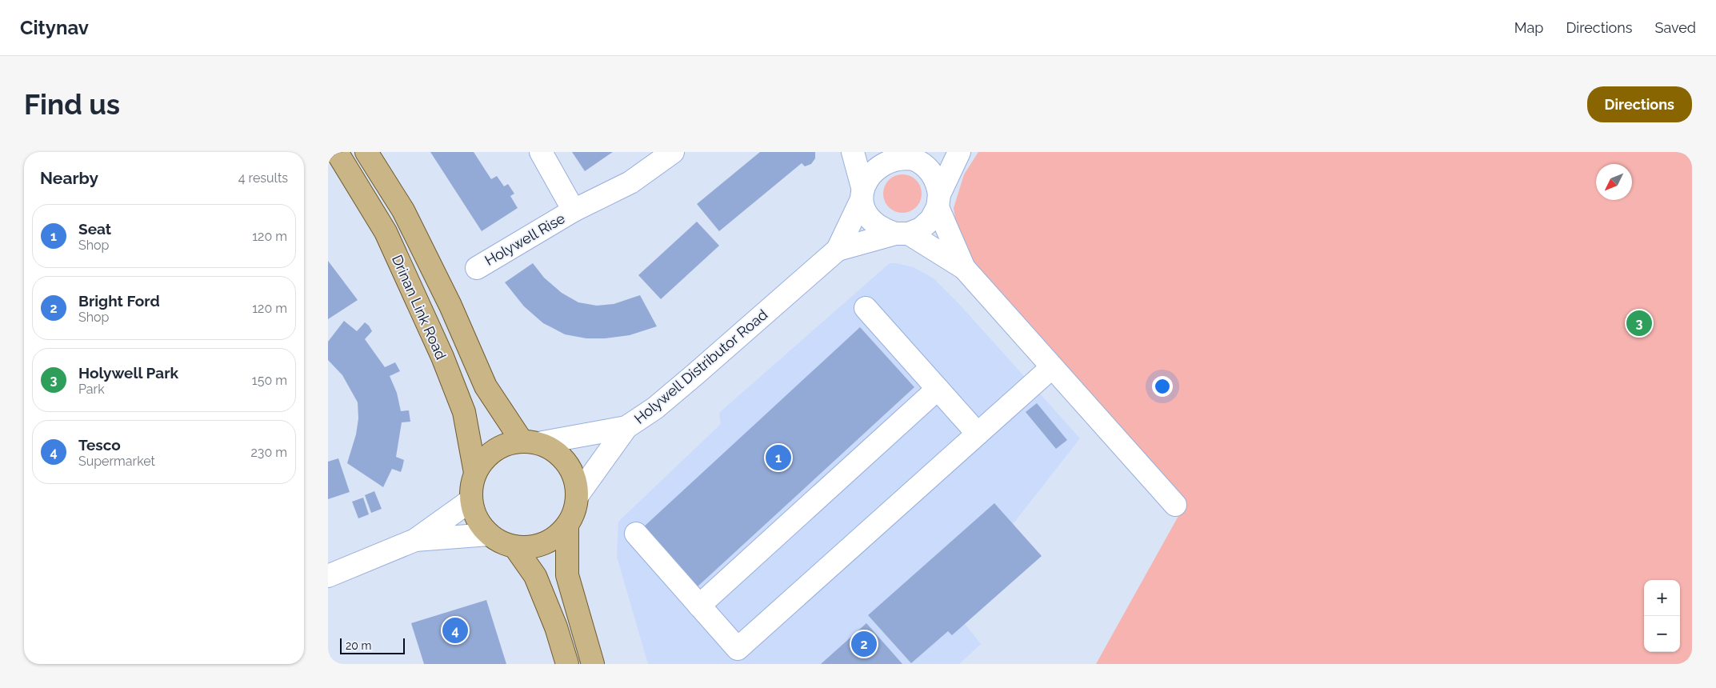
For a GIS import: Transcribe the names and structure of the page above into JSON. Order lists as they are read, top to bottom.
{
  "streets": {
    "main road": ["Drinan Link Road"],
    "street": ["Holywell Rise", "Holywell Distributor Road"]
  },
  "crossings": [
    ["Drinan Link Road", "Holywell Distributor Road"]
  ],
  "scale_bar": "20 m",
  "north": "bottom left",
  "page": {
    "header": "Citynav",
    "nav": ["Map", "Directions", "Saved"],
    "buttons": "Directions",
    "title": "Find us",
    "heading": ["Nearby", "4 results"],
    "list": [
      {
        "mark": "1",
        "name": "Seat",
        "note": "Shop",
        "value": "120 m"
      },
      {
        "mark": "2",
        "name": "Bright Ford",
        "note": "Shop",
        "value": "120 m"
      },
      {
        "mark": "3",
        "name": "Holywell Park",
        "note": "Park",
        "value": "150 m"
      },
      {
        "mark": "4",
        "name": "Tesco",
        "note": "Supermarket",
        "value": "230 m"
      }
    ],
    "pins": [
      "3",
      "1",
      "4",
      "2"
    ],
    "map_buttons": ["+", "−"],
    "scale": "20 m"
  }
}
